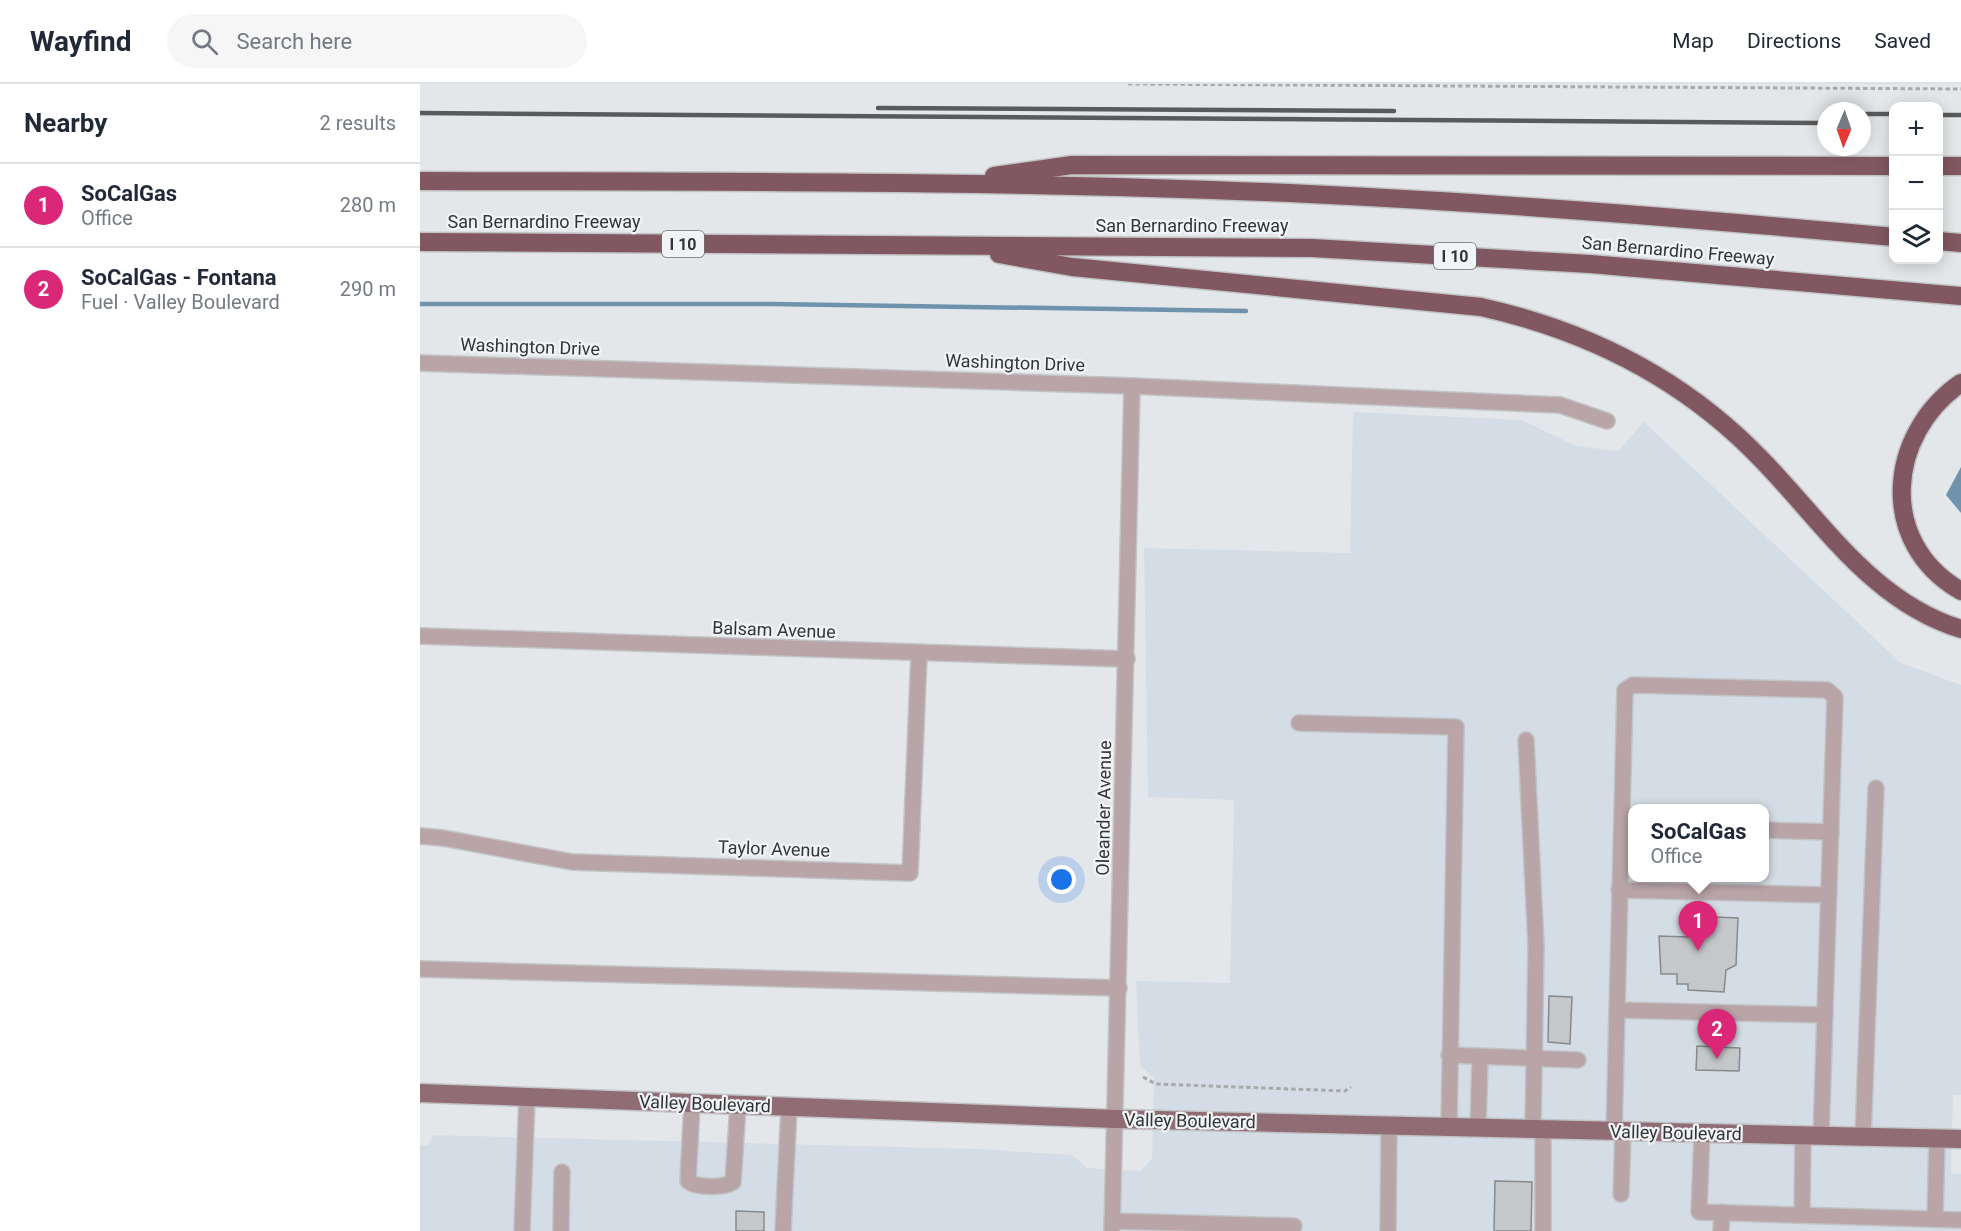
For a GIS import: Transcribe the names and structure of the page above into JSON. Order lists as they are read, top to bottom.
{
  "streets": {
    "highway": ["San Bernardino Freeway", "I 10"],
    "main road": ["Valley Boulevard"],
    "street": [
      "Washington Drive",
      "Balsam Avenue",
      "Oleander Avenue",
      "Taylor Avenue"
    ]
  },
  "crossings": [
    ["Washington Drive", "Oleander Avenue"],
    ["Balsam Avenue", "Oleander Avenue"],
    ["Balsam Avenue", "Taylor Avenue"],
    ["Oleander Avenue", "Valley Boulevard"]
  ],
  "north": "bottom",
  "page": {
    "header": "Wayfind",
    "search": "Search here",
    "nav": ["Map", "Directions", "Saved"],
    "heading": ["Nearby", "2 results"],
    "map_buttons": ["+", "−"],
    "list": [
      {
        "mark": "1",
        "name": "SoCalGas",
        "note": "Office",
        "value": "280 m"
      },
      {
        "mark": "2",
        "name": "SoCalGas - Fontana",
        "note": "Fuel · Valley Boulevard",
        "value": "290 m"
      }
    ],
    "popup": ["SoCalGas", "Office"],
    "pins": ["1", "2"]
  }
}
